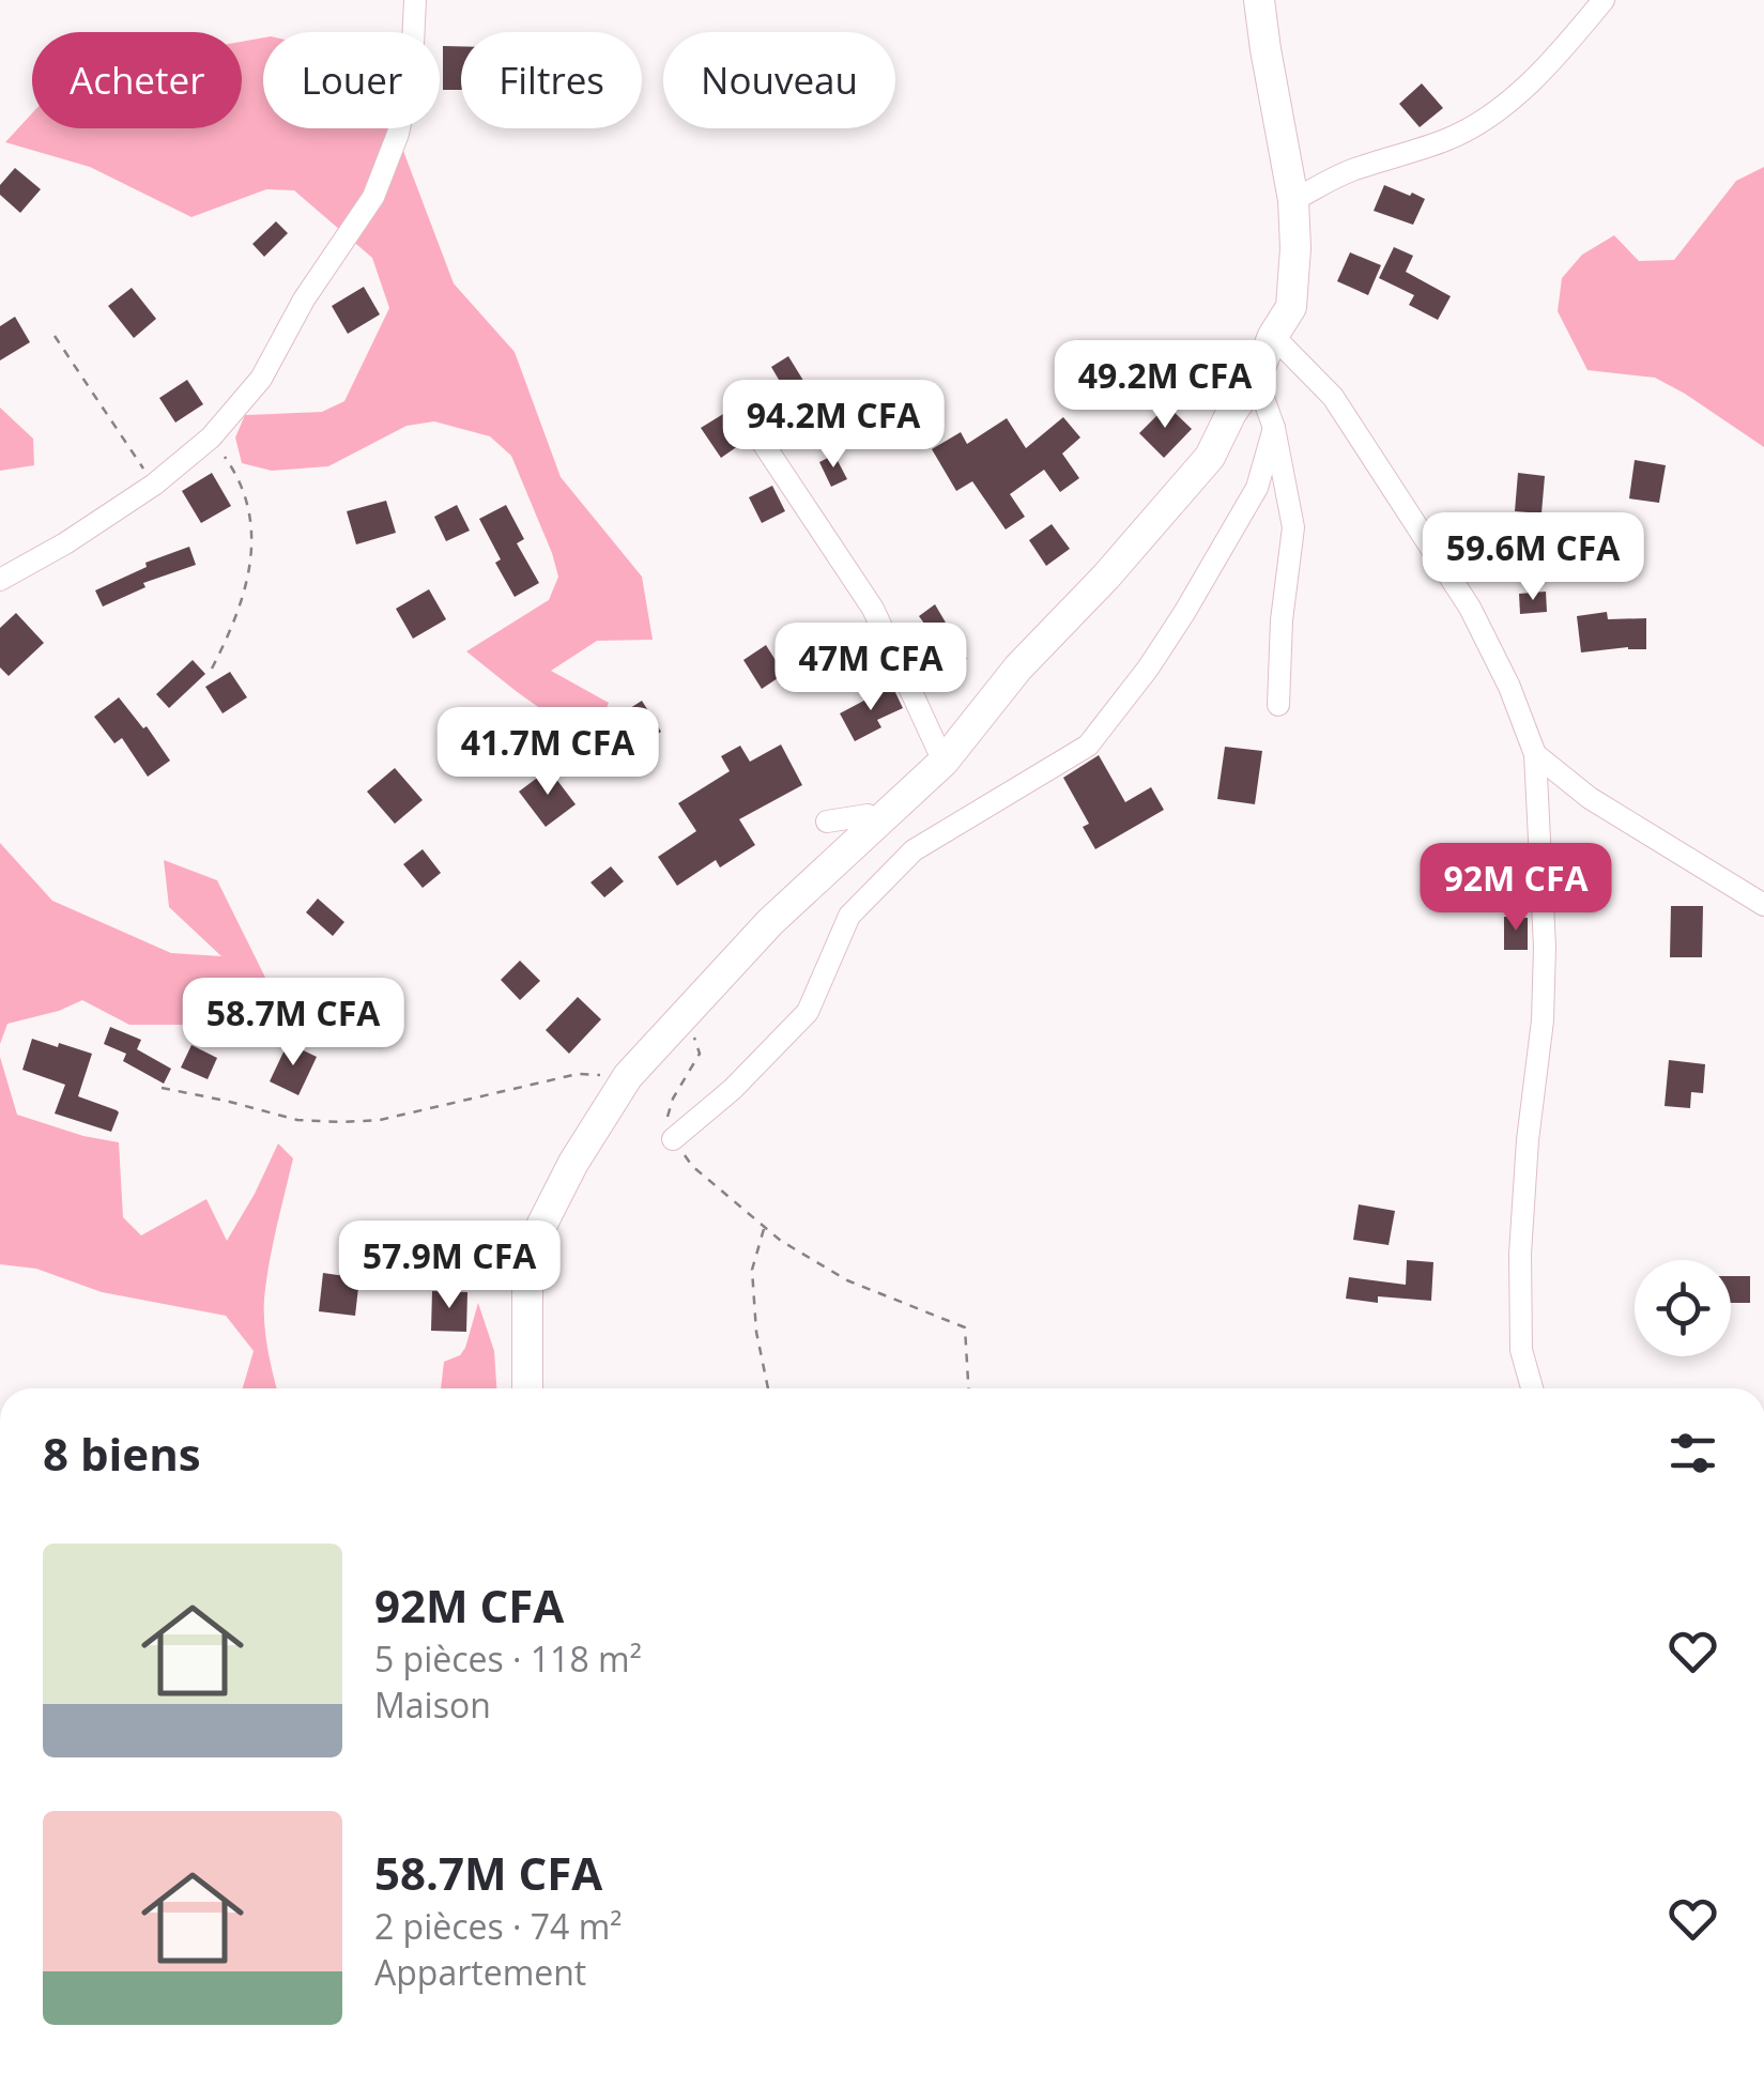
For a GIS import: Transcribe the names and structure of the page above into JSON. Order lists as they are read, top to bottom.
{
  "page": {
    "chip": [
      "Acheter",
      "Louer",
      "Filtres",
      "Nouveau"
    ],
    "price": [
      "49.2M CFA",
      "94.2M CFA",
      "59.6M CFA",
      "47M CFA",
      "41.7M CFA",
      "92M CFA",
      "58.7M CFA",
      "57.9M CFA"
    ],
    "heading": "8 biens",
    "list": [
      {
        "name": "92M CFA",
        "note": "5 pièces · 118 m² · Maison"
      },
      {
        "name": "58.7M CFA",
        "note": "2 pièces · 74 m² · Appartement"
      }
    ]
  }
}
